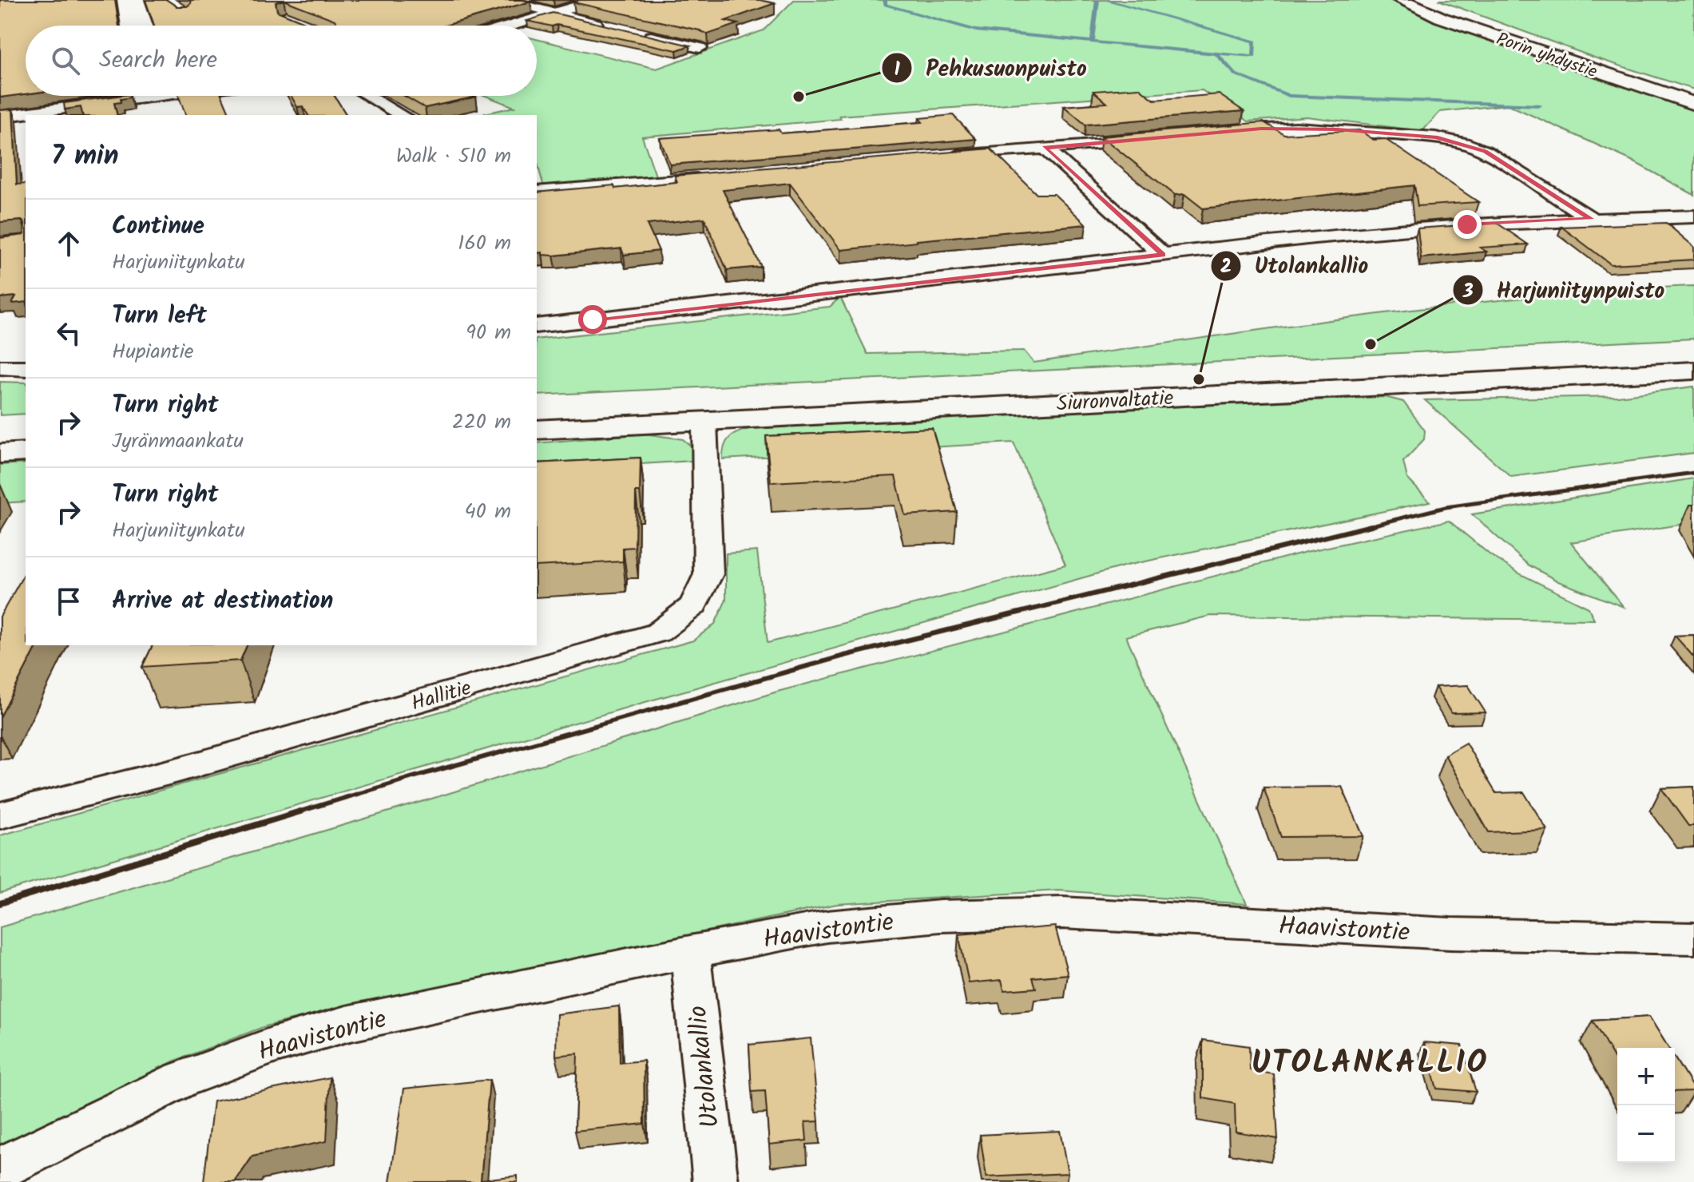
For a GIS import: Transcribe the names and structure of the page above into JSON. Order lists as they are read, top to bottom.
{
  "streets": {
    "main road": ["Porin yhdystie", "Siuronvaltatie"],
    "street": ["Hallitie", "Haavistontie", "Utolankallio"]
  },
  "crossings": [
    ["Siuronvaltatie", "Hallitie"],
    ["Haavistontie", "Utolankallio"]
  ],
  "districts": ["UTOLANKALLIO"],
  "places": ["Pehkusuonpuisto", "Harjuniitynpuisto", "Utolankallio"],
  "page": {
    "search": "Search here",
    "heading": ["7 min", "Walk · 510 m"],
    "list": [
      ["Continue", "Harjuniitynkatu", "160 m"],
      ["Turn left", "Hupiantie", "90 m"],
      ["Turn right", "Jyränmaankatu", "220 m"],
      ["Turn right", "Harjuniitynkatu", "40 m"],
      "Arrive at destination"
    ],
    "map_buttons": ["+", "−"]
  }
}
